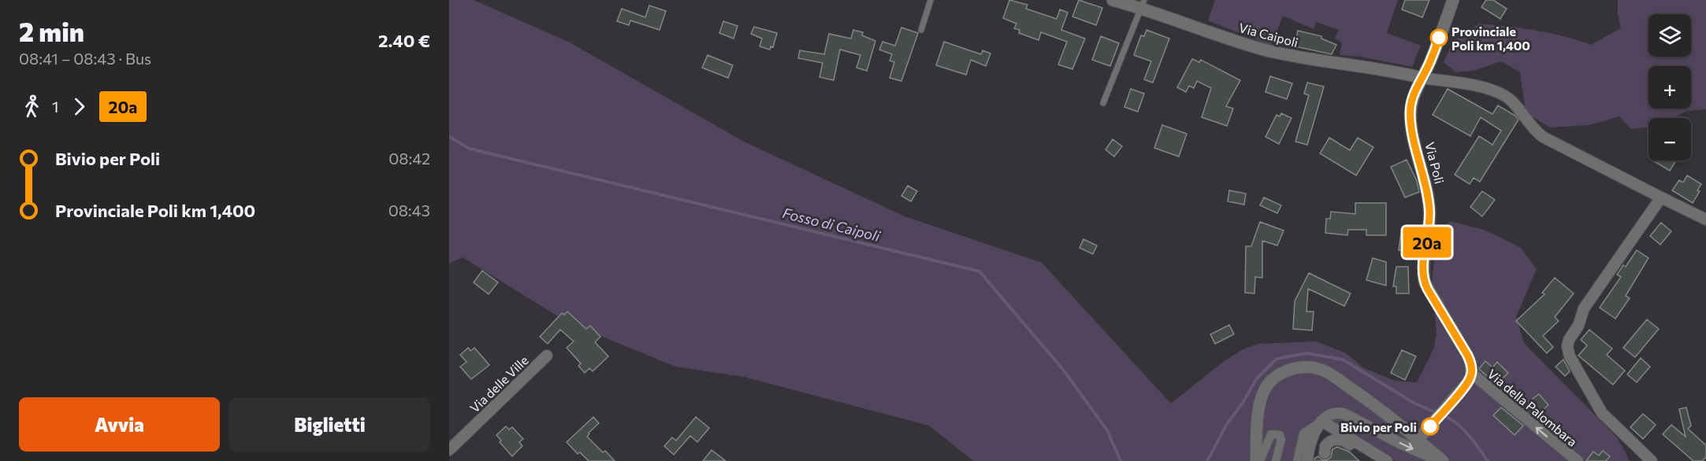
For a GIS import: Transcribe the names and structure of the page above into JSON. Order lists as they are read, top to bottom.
{
  "streets": {
    "street": [
      "Via Caipoli",
      "Via Poli",
      "Via delle Ville",
      "Via della Palombara"
    ]
  },
  "crossings": [
    ["Via Caipoli", "Via Poli"],
    ["Via Poli", "Via della Palombara"]
  ],
  "water": ["Fosso di Caipoli"],
  "places": ["Provinciale Poli km 1,400", "Bivio per Poli"],
  "lines": ["bus line 20a"],
  "page": {
    "heading": ["2 min", "08:41 – 08:43 · Bus", "2.40 €"],
    "on_map": "20a",
    "map_buttons": ["+", "−"],
    "legs": ["1", "20a"],
    "list": [
      {
        "name": "Bivio per Poli",
        "value": "08:42"
      },
      {
        "name": "Provinciale Poli km 1,400",
        "value": "08:43"
      }
    ],
    "buttons": ["Avvia", "Biglietti"]
  }
}
